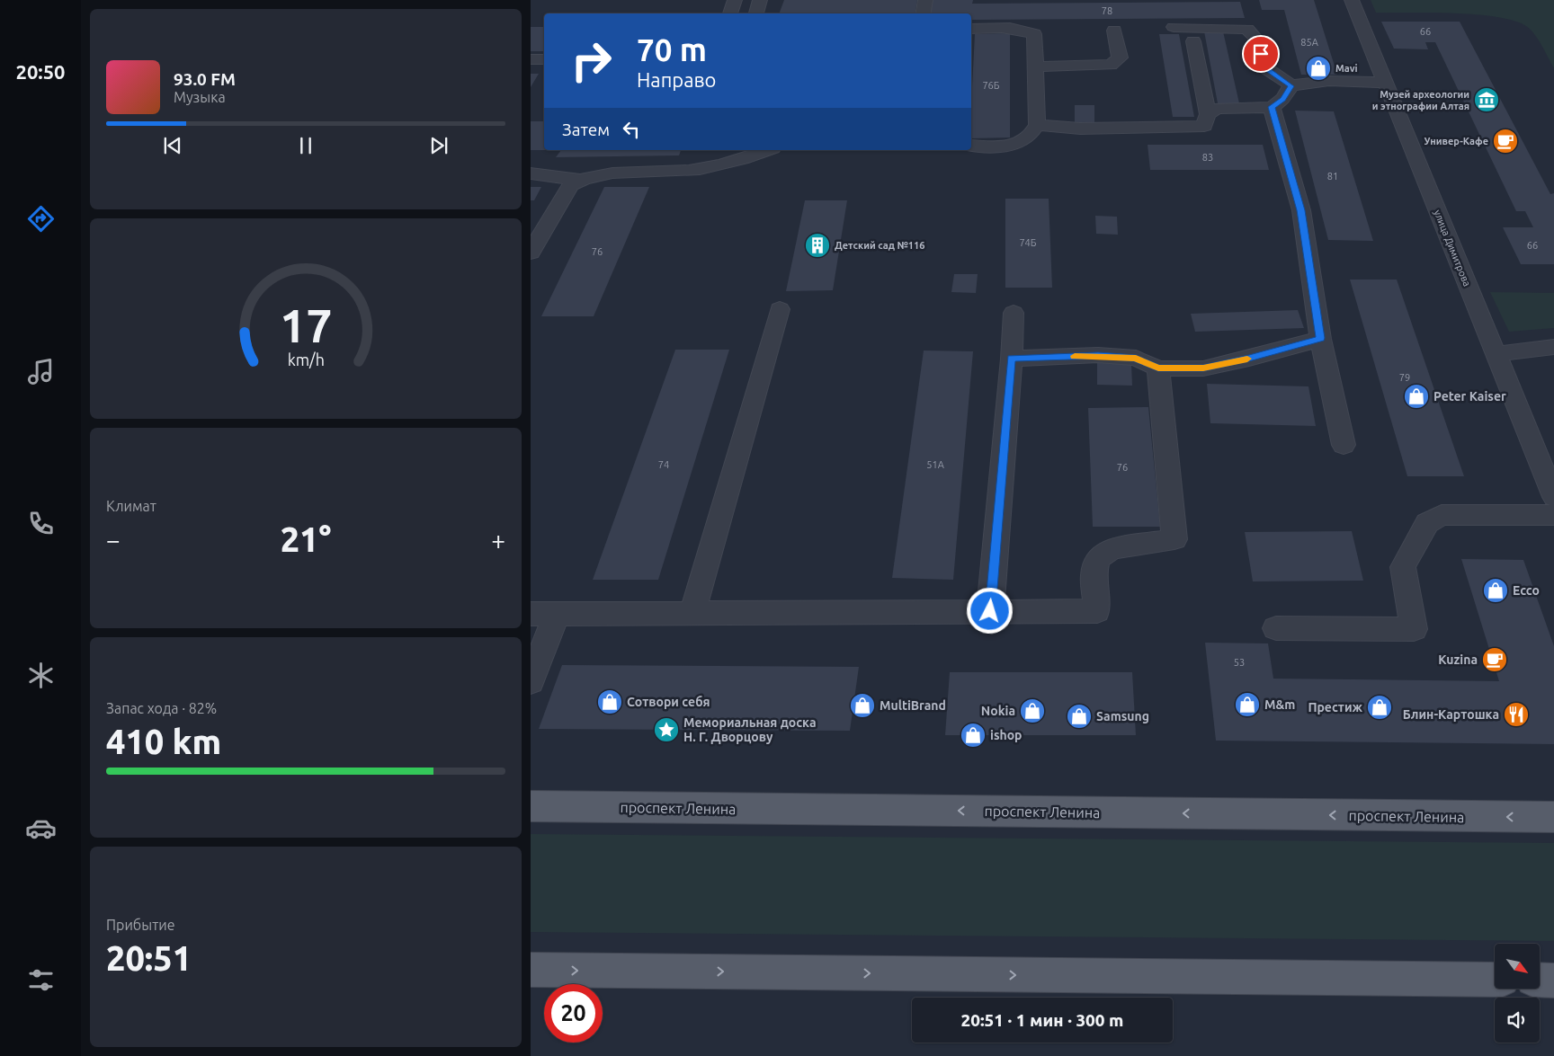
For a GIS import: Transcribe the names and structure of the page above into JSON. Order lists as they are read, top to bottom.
{
  "streets": {
    "main road": ["проспект Ленина"],
    "street": ["улица Димитрова"]
  },
  "places": {
    "shop": [
      "Mavi",
      "Peter Kaiser",
      "Ecco",
      "Сотвори себя",
      "М&m",
      "MultiBrand",
      "Престиж",
      "Nokia",
      "Samsung",
      "ishop"
    ],
    "museum": ["Музей археологии и этнографии Алтая"],
    "cafe": ["Универ-Кафе", "Kuzina"],
    "building": ["Детский сад №116"],
    "restaurant": ["Блин-Картошка"],
    "place": ["Мемориальная доска Н. Г. Дворцову"]
  },
  "house_numbers": [
    "78",
    "66",
    "85А",
    "76Б",
    "83",
    "81",
    "74Б",
    "66",
    "76",
    "79",
    "74",
    "51А",
    "76",
    "53"
  ],
  "north": "bottom right",
  "page": {
    "tabs": "20:50",
    "turn": ["70 m", "Направо"],
    "song": ["93.0 FM", "Музыка"],
    "then": "Затем",
    "tile": [
      "Климат",
      ["Запас хода · 82%", "410 km"],
      ["Прибытие", "20:51"]
    ],
    "heat": ["−", "21°", "+"],
    "limit": "20",
    "trip": "20:51 · 1 мин · 300 m",
    "gauge": ["17", "km/h"]
  }
}
